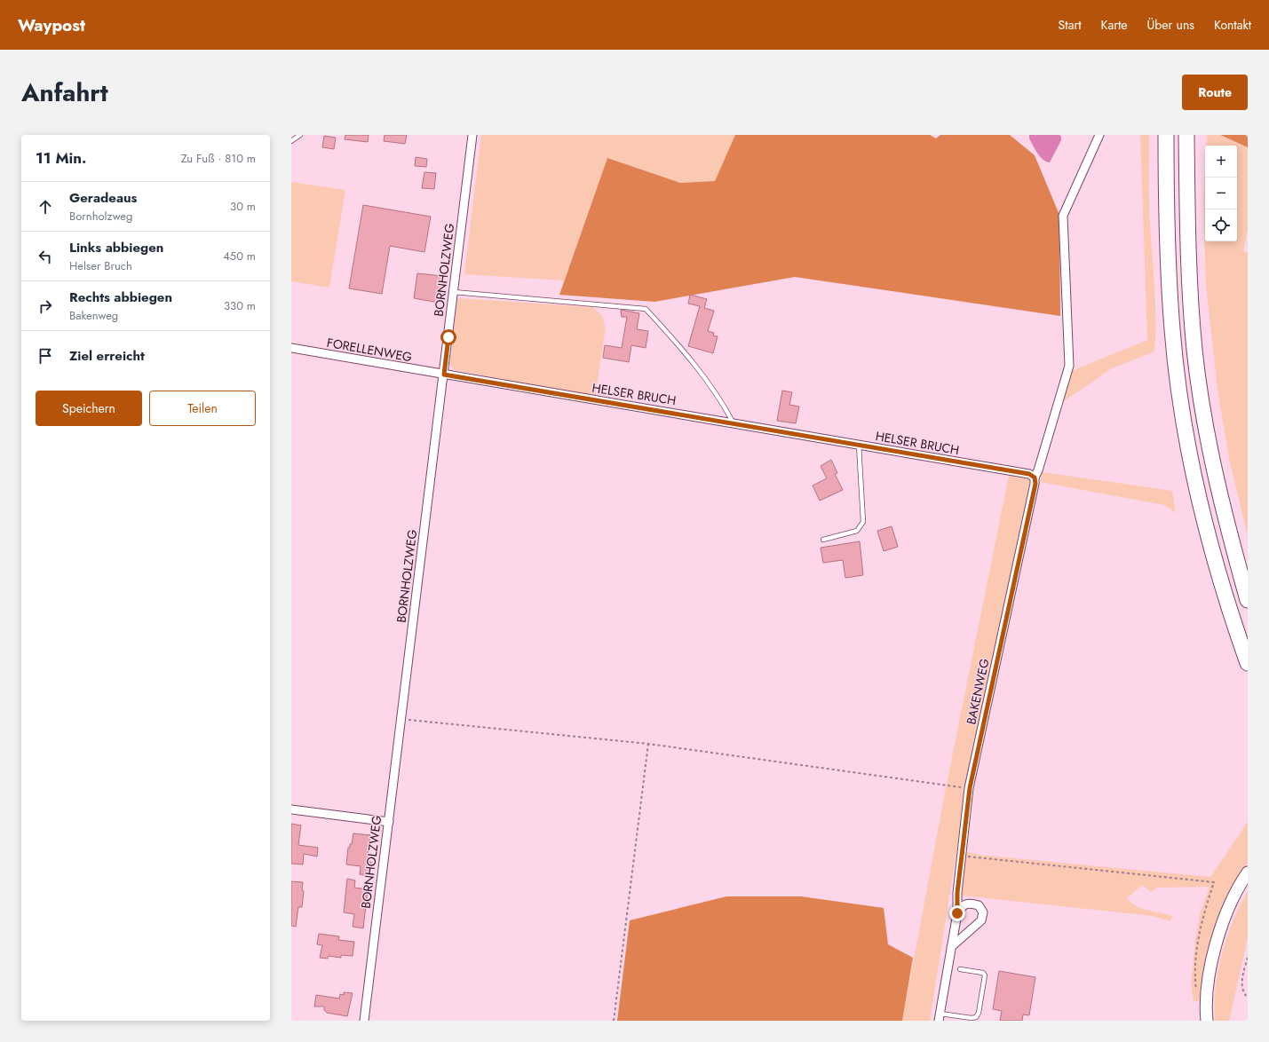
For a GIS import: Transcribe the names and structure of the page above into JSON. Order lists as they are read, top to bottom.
{
  "streets": {
    "street": [
      "BORNHOLZWEG",
      "FORELLENWEG",
      "HELSER BRUCH",
      "BAKENWEG"
    ]
  },
  "crossings": [
    ["BORNHOLZWEG", "FORELLENWEG"],
    ["BORNHOLZWEG", "HELSER BRUCH"],
    ["FORELLENWEG", "HELSER BRUCH"],
    ["HELSER BRUCH", "BAKENWEG"]
  ],
  "page": {
    "header": "Waypost",
    "nav": [
      "Start",
      "Karte",
      "Über uns",
      "Kontakt"
    ],
    "title": "Anfahrt",
    "buttons": [
      "Route",
      ["Speichern", "Teilen"]
    ],
    "heading": ["11 Min.", "Zu Fuß · 810 m"],
    "map_buttons": ["+", "−"],
    "list": [
      ["Geradeaus", "Bornholzweg", "30 m"],
      ["Links abbiegen", "Helser Bruch", "450 m"],
      ["Rechts abbiegen", "Bakenweg", "330 m"],
      "Ziel erreicht"
    ]
  }
}
